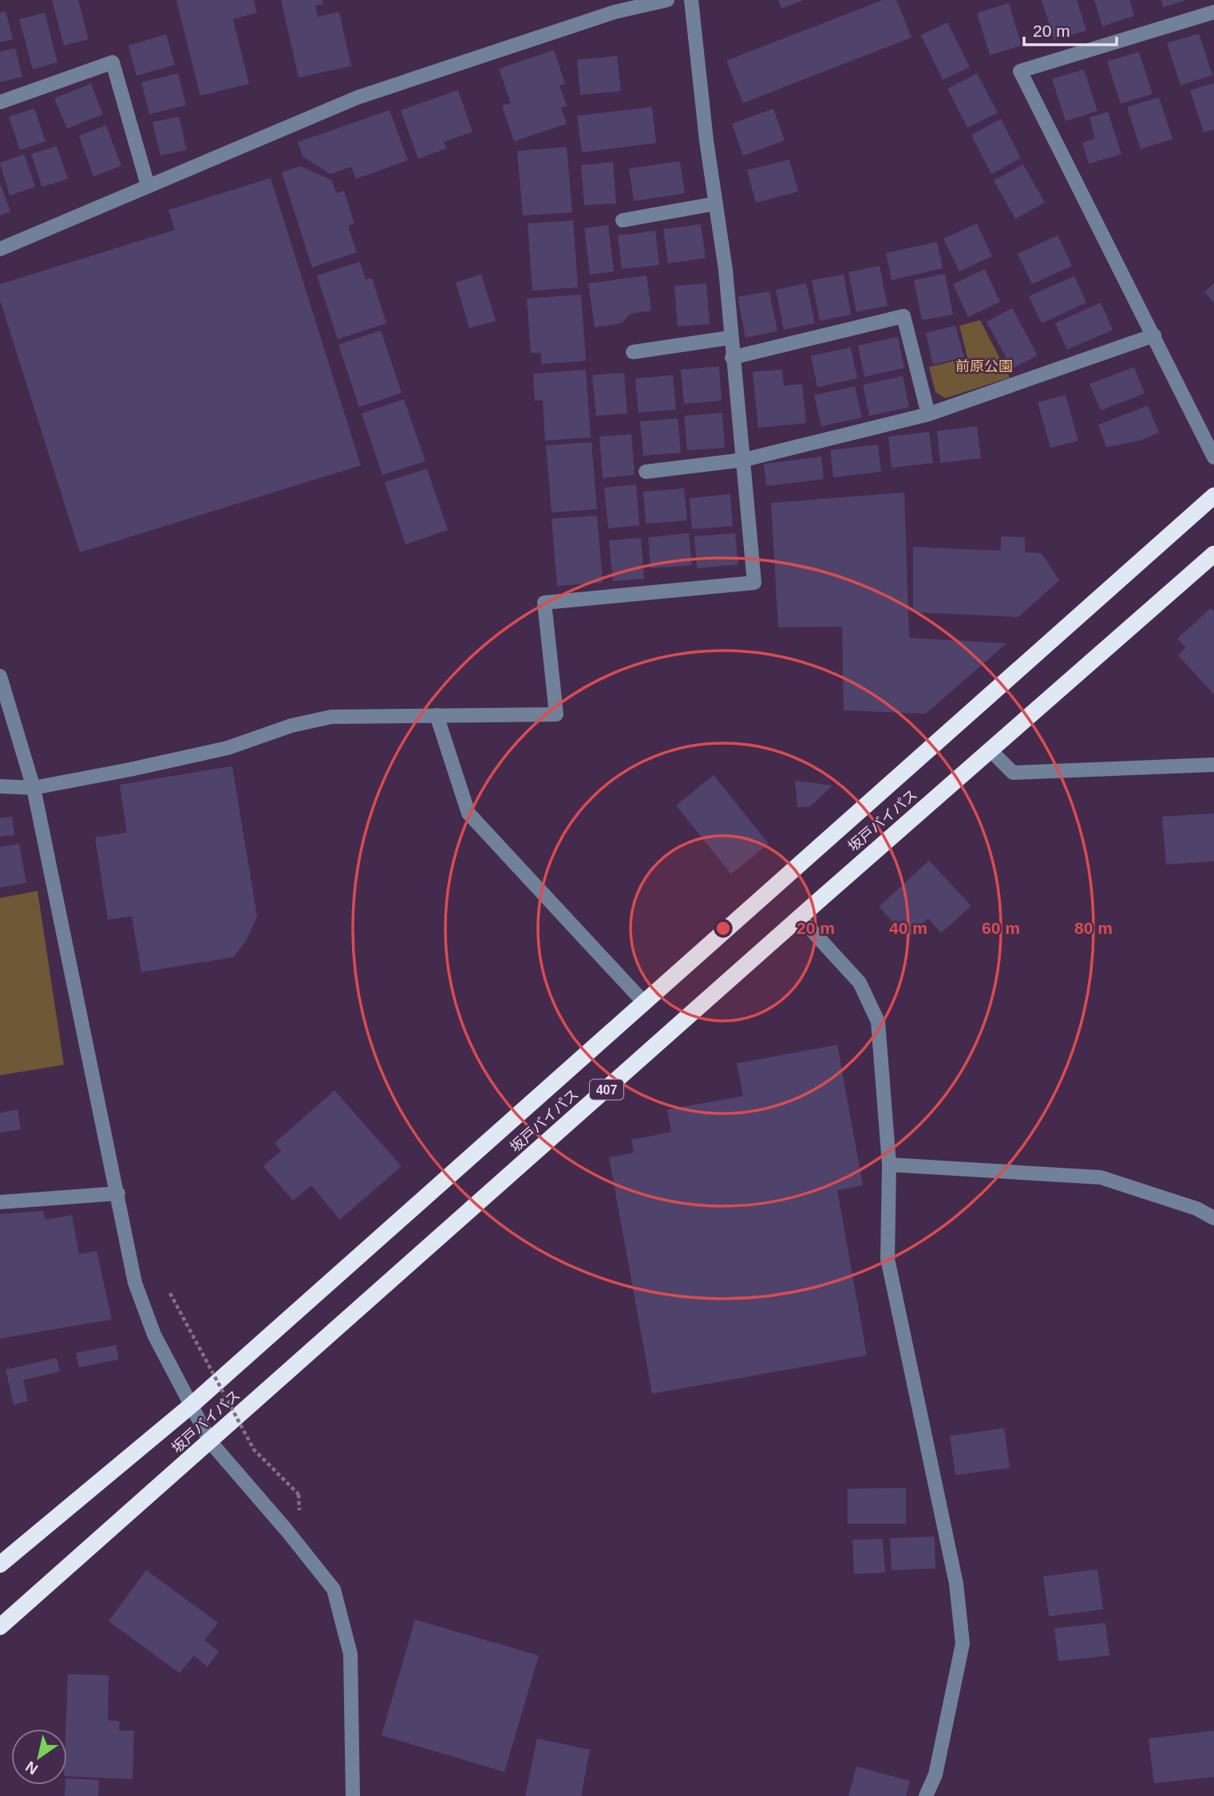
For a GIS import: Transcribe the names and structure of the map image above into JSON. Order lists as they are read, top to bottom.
{
  "streets": {
    "highway": ["坂戸バイパス", "407"]
  },
  "parks": ["前原公園"],
  "scale_bar": "20 m",
  "north": "bottom left",
  "rings": [
    "20 m",
    "40 m",
    "60 m",
    "80 m"
  ]
}
